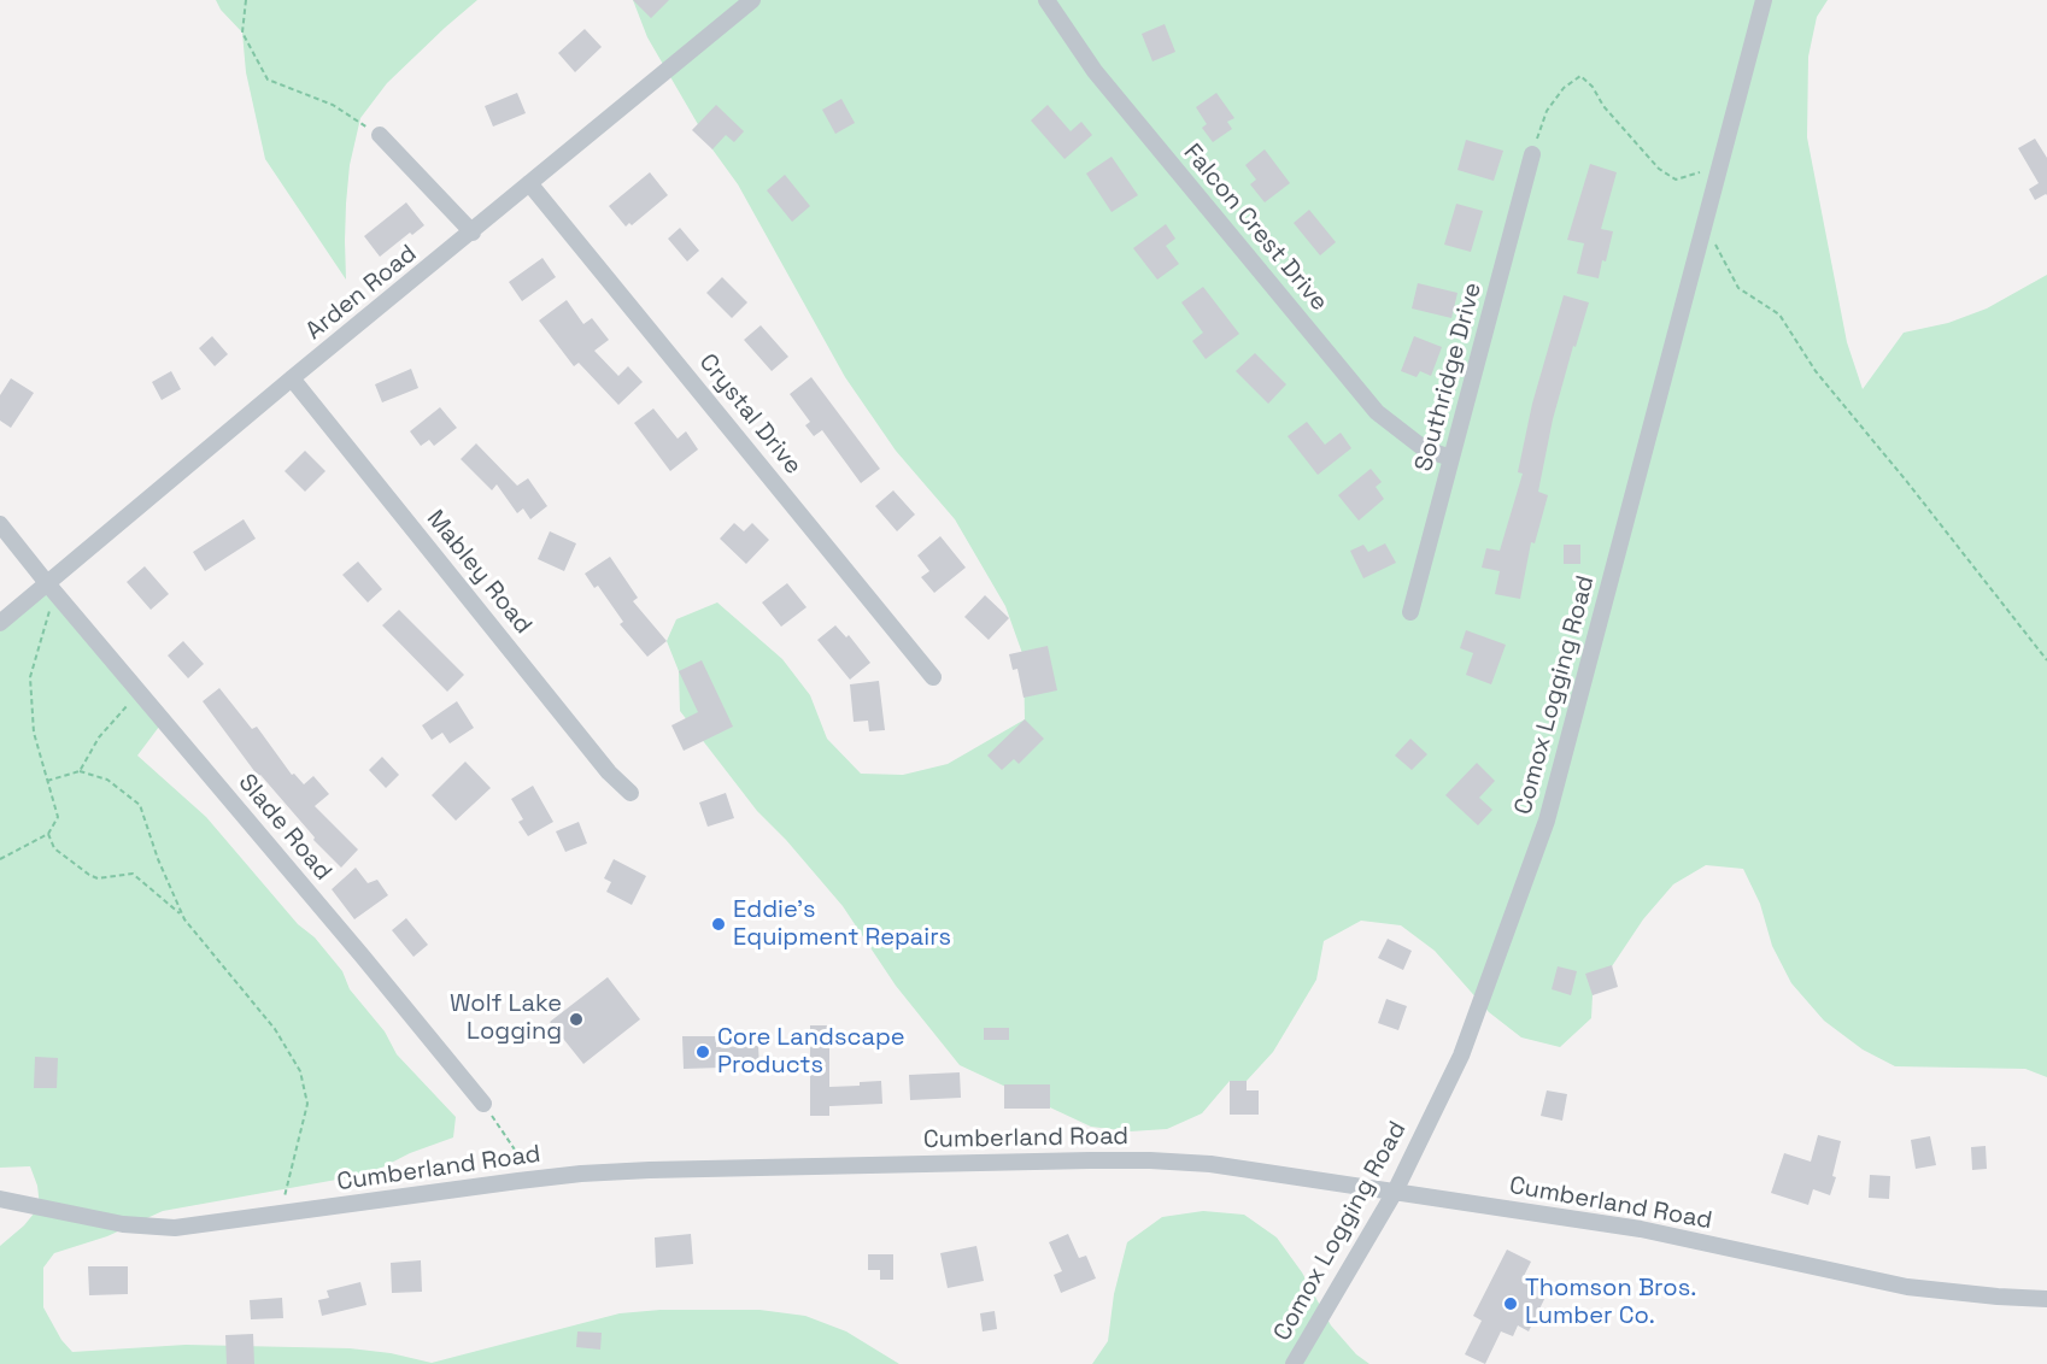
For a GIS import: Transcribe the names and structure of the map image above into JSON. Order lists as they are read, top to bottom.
{
  "streets": {
    "street": [
      "Falcon Crest Drive",
      "Arden Road",
      "Southridge Drive",
      "Crystal Drive",
      "Mabley Road",
      "Comox Logging Road",
      "Slade Road",
      "Cumberland Road"
    ]
  },
  "crossings": [
    ["Falcon Crest Drive", "Southridge Drive"],
    ["Arden Road", "Crystal Drive"],
    ["Arden Road", "Mabley Road"],
    ["Arden Road", "Slade Road"],
    ["Comox Logging Road", "Cumberland Road"]
  ],
  "places": [
    "Eddie's Equipment Repairs",
    "Wolf Lake Logging",
    "Core Landscape Products",
    "Thomson Bros. Lumber Co."
  ]
}
